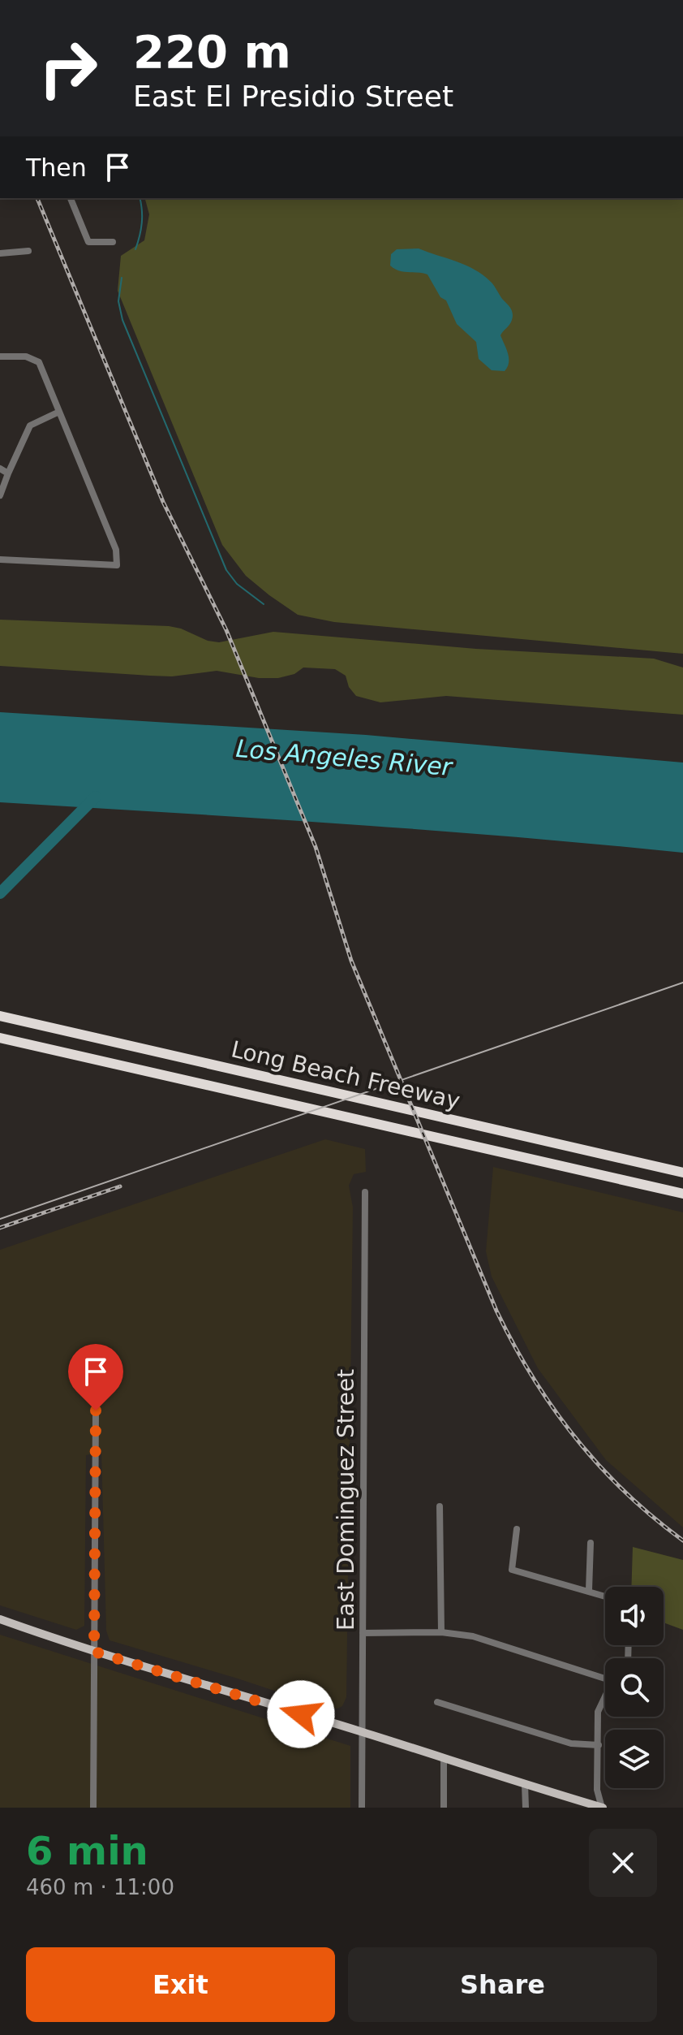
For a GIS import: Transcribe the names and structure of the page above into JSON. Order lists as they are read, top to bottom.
{
  "streets": {
    "highway": ["Long Beach Freeway"],
    "street": ["East Dominguez Street"]
  },
  "water": ["Los Angeles River"],
  "page": {
    "turn": ["220 m", "East El Presidio Street"],
    "then": "Then",
    "heading": ["6 min", "460 m · 11:00"],
    "buttons": ["Exit", "Share"]
  }
}
